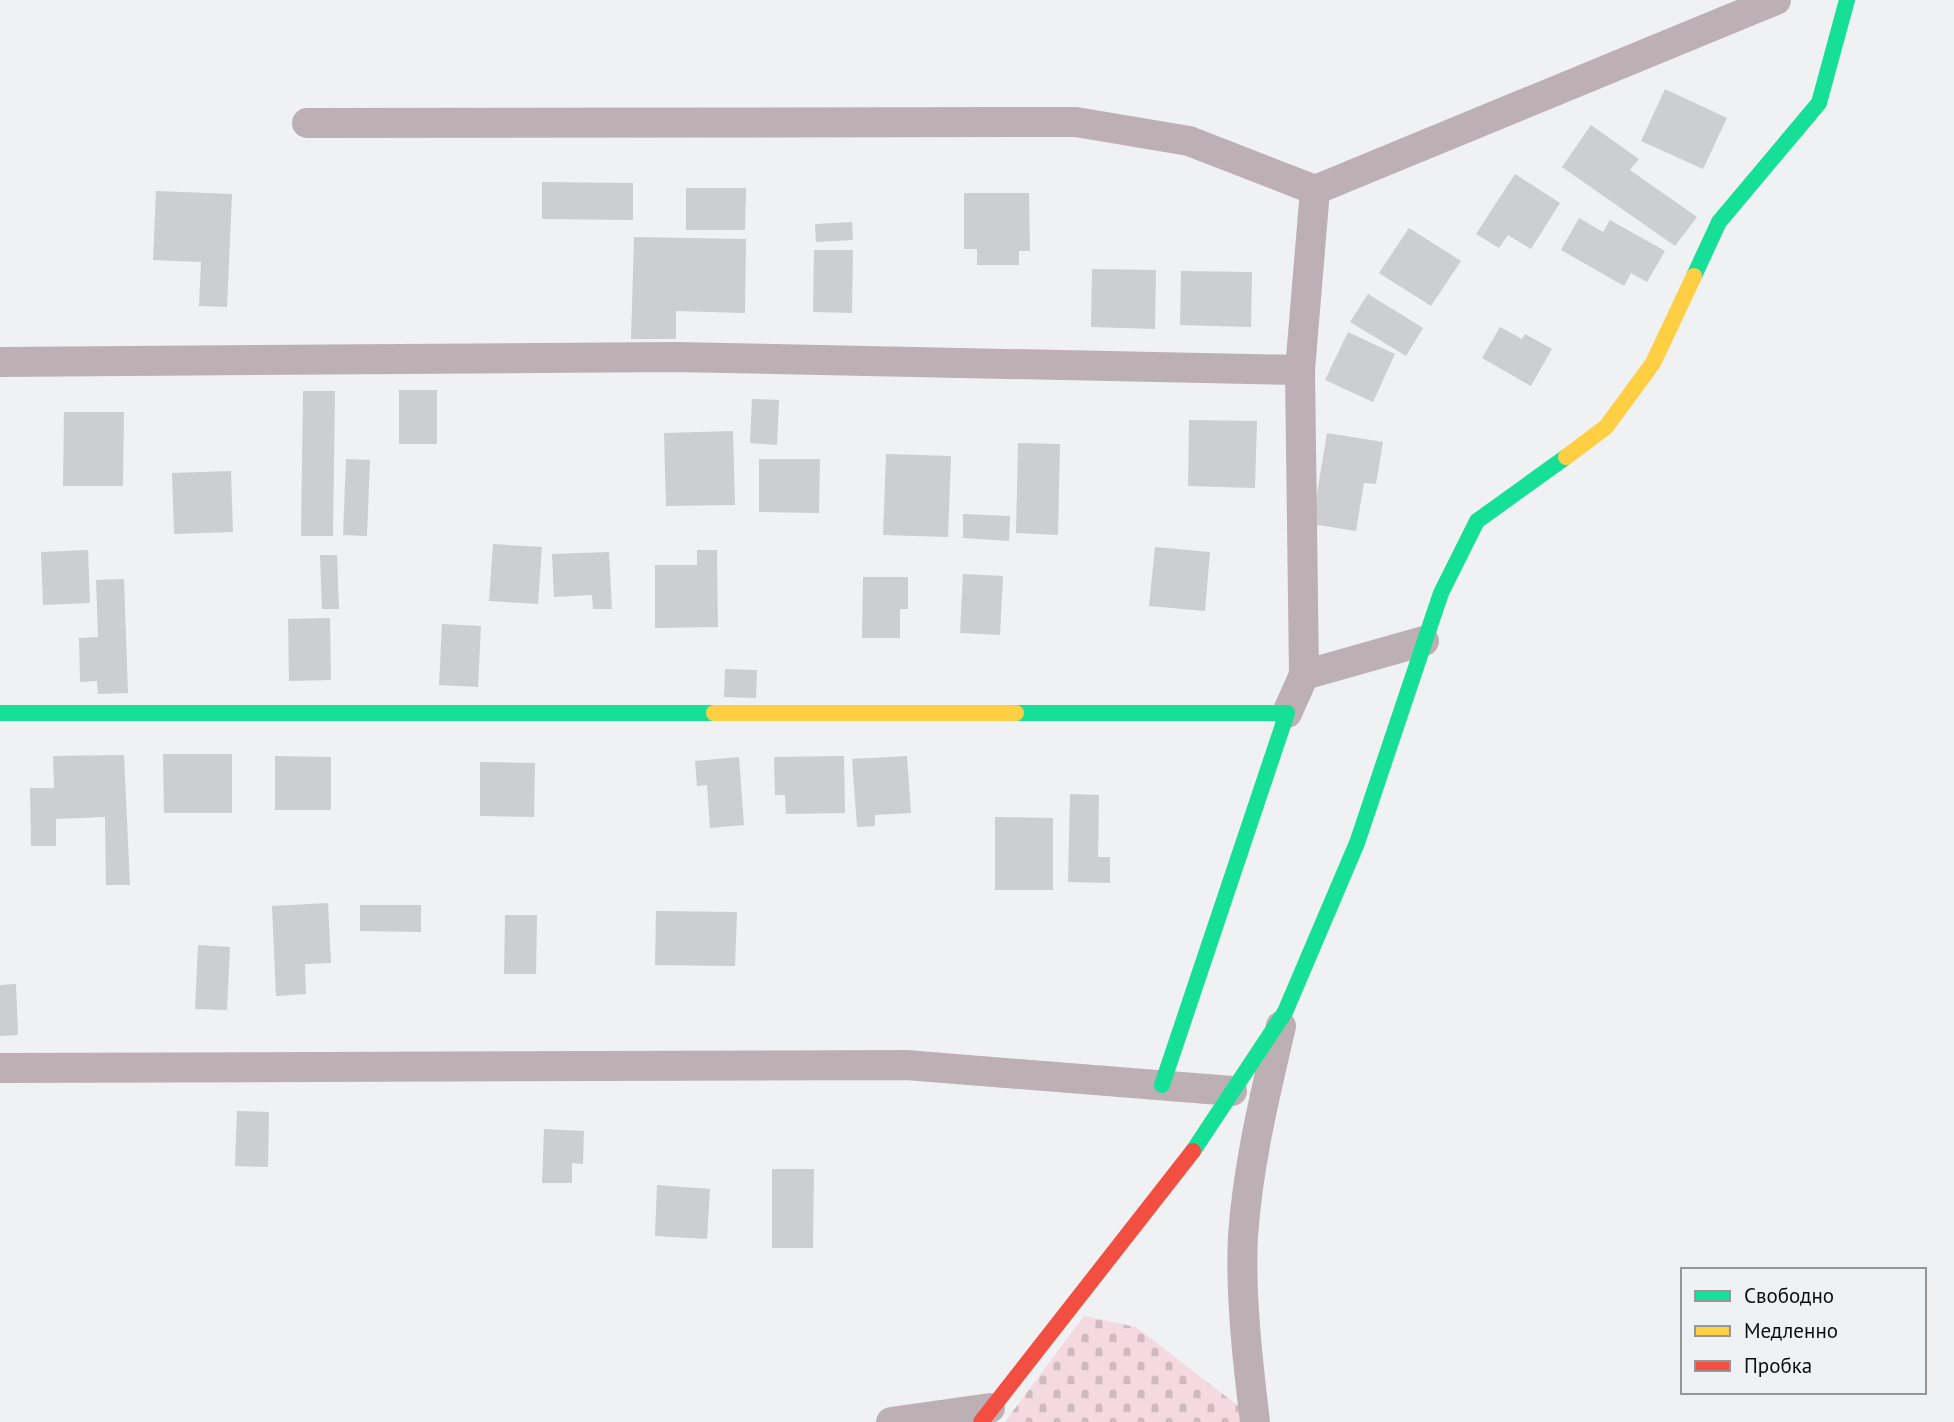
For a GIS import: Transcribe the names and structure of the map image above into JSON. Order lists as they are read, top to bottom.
{
  "legend": ["Свободно", "Медленно", "Пробка"]
}
